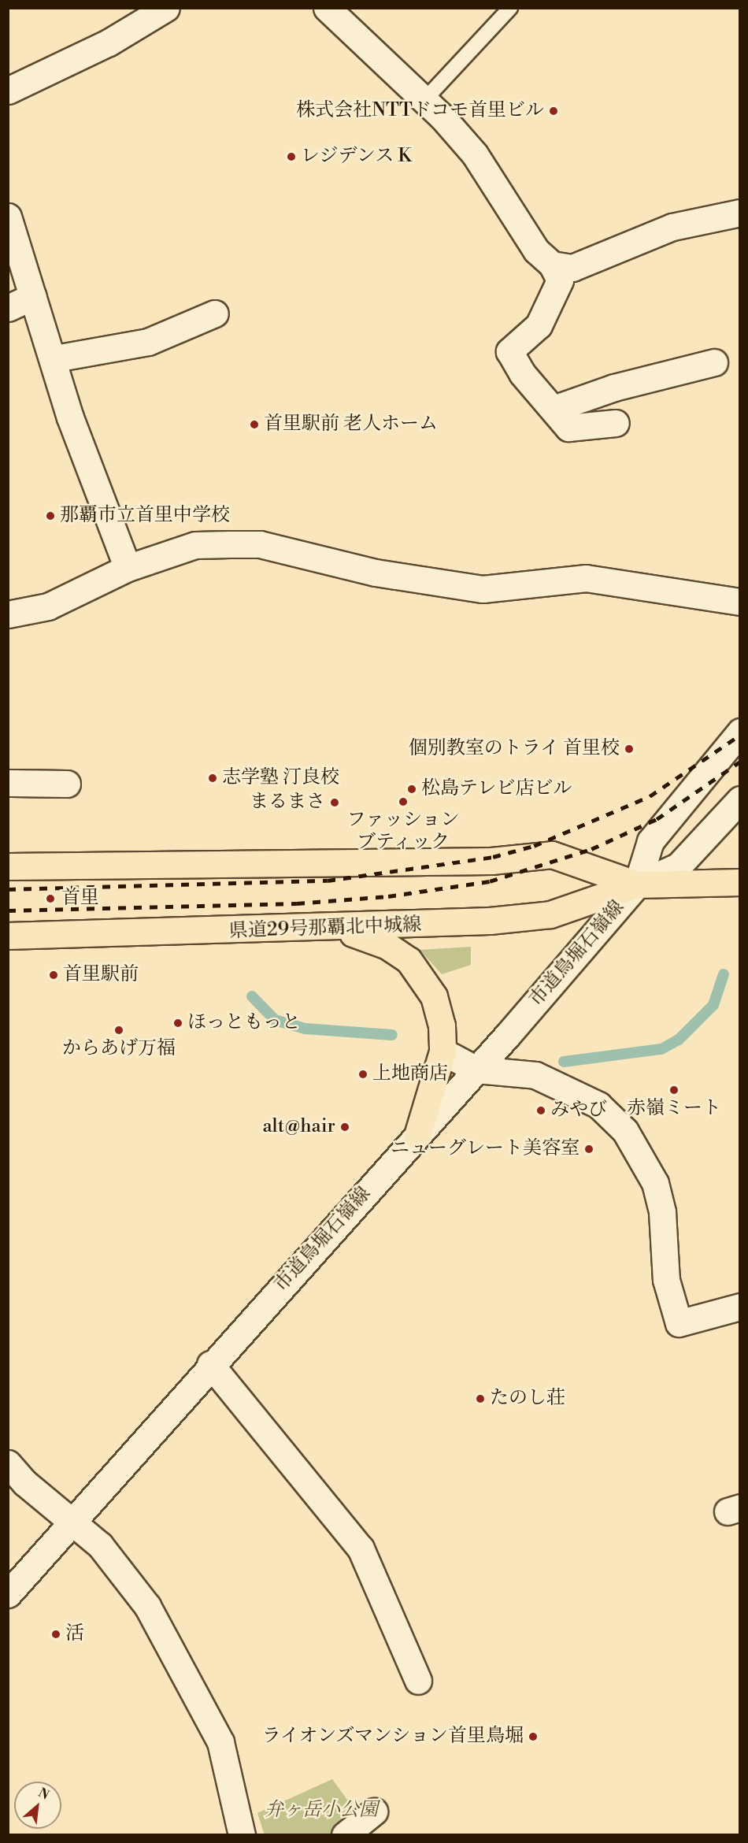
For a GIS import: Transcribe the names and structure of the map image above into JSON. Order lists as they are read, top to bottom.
{
  "streets": {
    "main road": ["県道29号那覇北中城線"],
    "street": ["市道鳥堀石嶺線"]
  },
  "crossings": [
    ["県道29号那覇北中城線", "市道鳥堀石嶺線"]
  ],
  "parks": ["弁ヶ岳小公園"],
  "places": [
    "株式会社NTTドコモ首里ビル",
    "レジデンス K",
    "首里駅前 老人ホーム",
    "那覇市立首里中学校",
    "個別教室のトライ 首里校",
    "志学塾 汀良校",
    "松島テレビ店ビル",
    "ファッション ブティック",
    "まるまさ",
    "首里",
    "首里駅前",
    "ほっともっと",
    "からあげ万福",
    "上地商店",
    "赤嶺ミート",
    "みやび",
    "alt@hair",
    "ニューグレート美容室",
    "たのし荘",
    "活",
    "ライオンズマンション首里鳥堀"
  ],
  "north": "top right"
}
